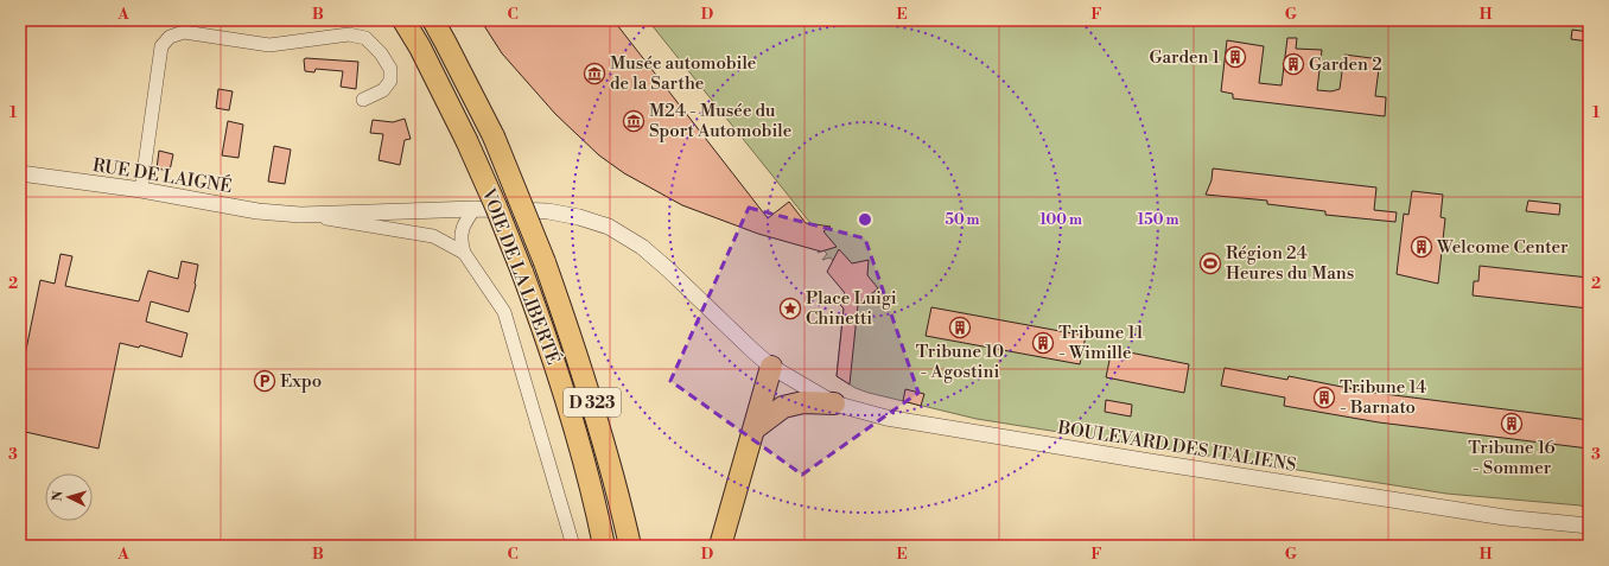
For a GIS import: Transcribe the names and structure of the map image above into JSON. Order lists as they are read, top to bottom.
{
  "streets": {
    "highway": ["VOIE DE LA LIBERTÉ", "D 323"],
    "street": ["RUE DE LAIGNÉ", "BOULEVARD DES ITALIENS"]
  },
  "crossings": [
    ["RUE DE LAIGNÉ", "BOULEVARD DES ITALIENS"]
  ],
  "places": {
    "building": [
      "Garden 1",
      "Garden 2",
      "Welcome Center",
      "Tribune 10 - Agostini",
      "Tribune 11 - Wimille",
      "Tribune 14 - Barnato",
      "Tribune 16 - Sommer"
    ],
    "museum": ["Musée automobile de la Sarthe", "M24 - Musée du Sport Automobile"],
    "sports": ["Région 24 Heures du Mans"],
    "place": ["Place Luigi Chinetti"],
    "parking": ["Expo"]
  },
  "north": "left",
  "grid": {
    "columns": [
      "A",
      "B",
      "C",
      "D",
      "E",
      "F",
      "G",
      "H"
    ],
    "rows": ["1", "2", "3"]
  },
  "rings": ["50 m", "100 m", "150 m"]
}
